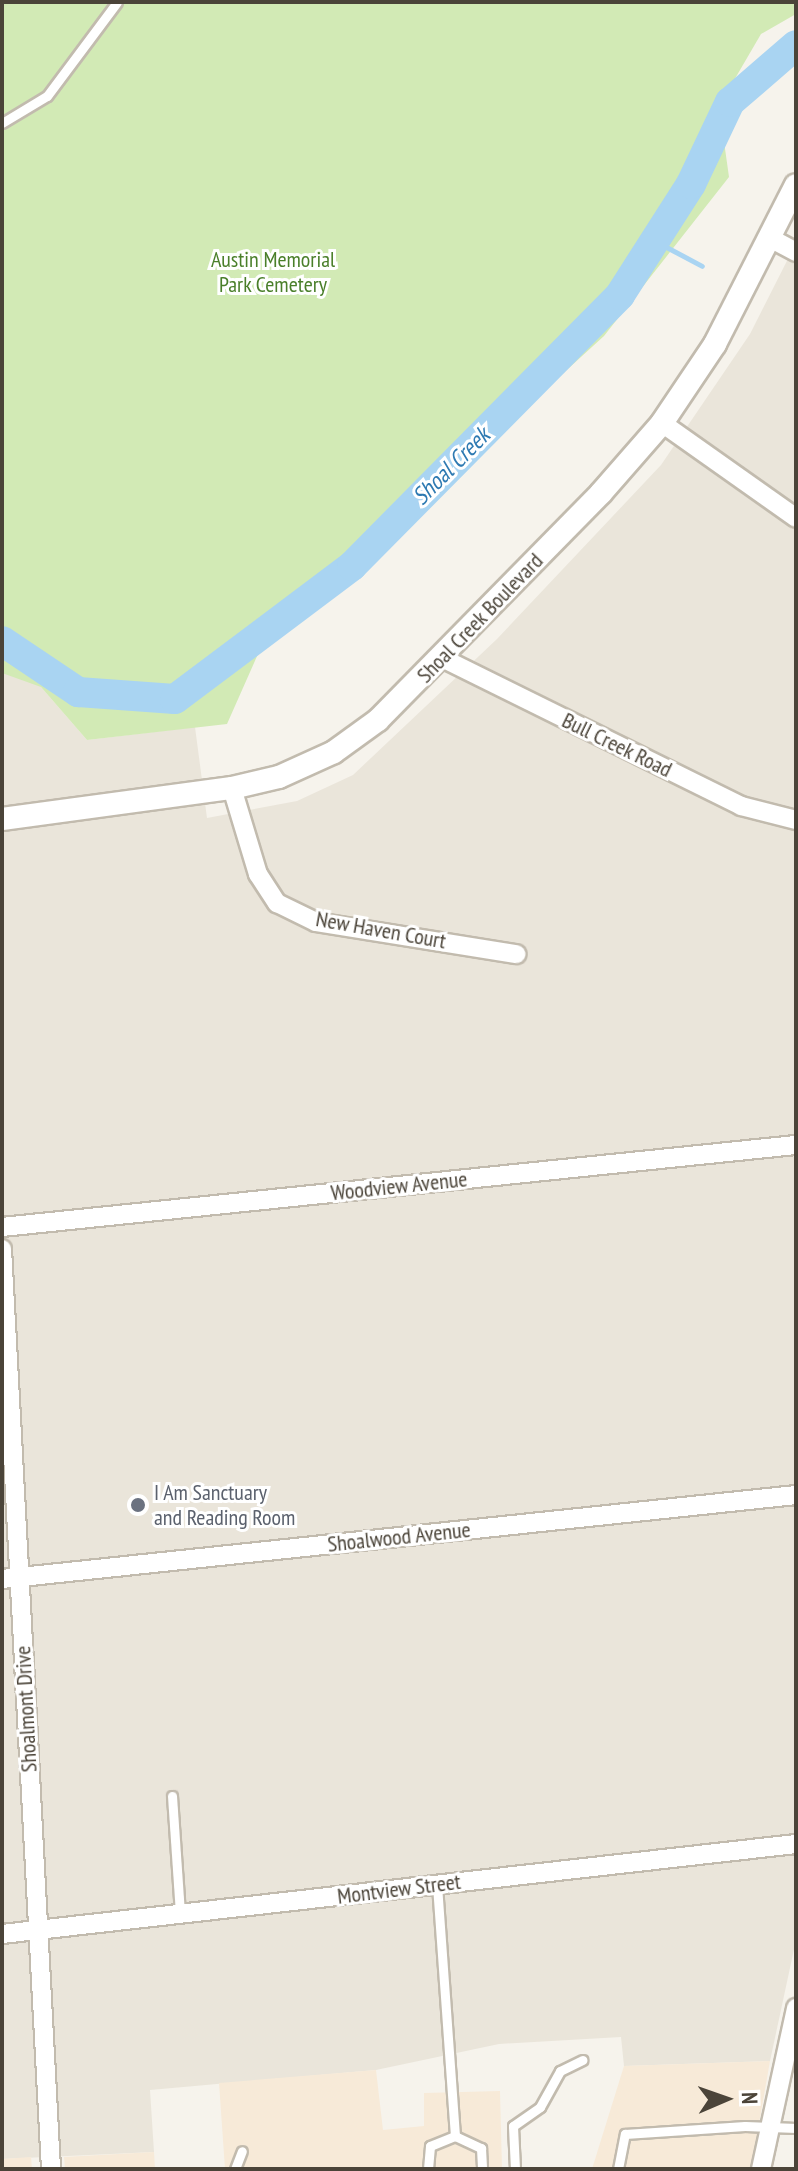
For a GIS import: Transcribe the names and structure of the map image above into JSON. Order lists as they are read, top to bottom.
{
  "streets": {
    "street": [
      "Shoal Creek Boulevard",
      "Bull Creek Road",
      "New Haven Court",
      "Woodview Avenue",
      "Shoalwood Avenue",
      "Shoalmont Drive",
      "Montview Street"
    ]
  },
  "crossings": [
    ["Shoal Creek Boulevard", "Bull Creek Road"],
    ["Shoal Creek Boulevard", "New Haven Court"],
    ["Shoalwood Avenue", "Shoalmont Drive"],
    ["Shoalmont Drive", "Montview Street"]
  ],
  "water": ["Shoal Creek"],
  "parks": ["Austin Memorial Park Cemetery"],
  "places": ["I Am Sanctuary and Reading Room"],
  "north": "right"
}
